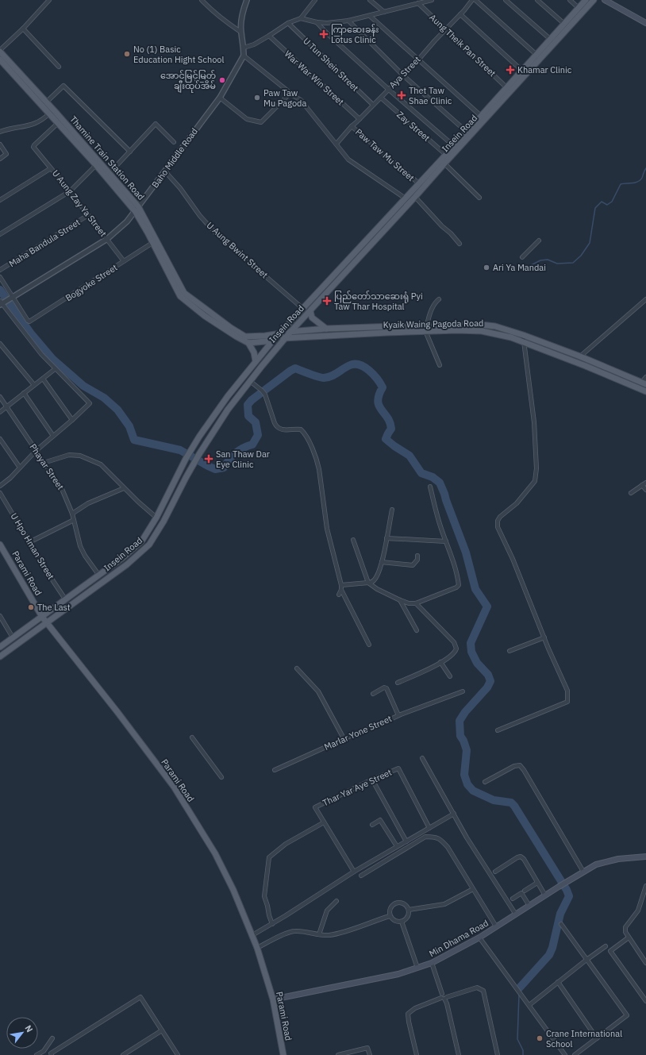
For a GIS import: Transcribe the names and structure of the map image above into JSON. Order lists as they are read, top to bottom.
{
  "streets": {
    "main road": [
      "Insein Road",
      "Thamine Train Station Road",
      "Kyaik Waing Pagoda Road",
      "Parami Road",
      "Min Dhama Road"
    ],
    "street": [
      "Aung Theik Pan Street",
      "U Tun Shein Street",
      "Aya Street",
      "War War Win Street",
      "Zay Street",
      "Paw Taw Mu Street",
      "Baho Middle Road",
      "U Aung Zay Ya Street",
      "Maha Bandula Street",
      "U Aung Bwint Street",
      "Bogyoke Street",
      "Phayar Street",
      "U Hpo Hman Street",
      "Marlar Yone Street",
      "Thar Yar Aye Street"
    ]
  },
  "crossings": [
    ["Aung Theik Pan Street", "Aya Street"],
    ["Aung Theik Pan Street", "Insein Road"],
    ["U Tun Shein Street", "Aya Street"],
    ["Aya Street", "War War Win Street"],
    ["Aya Street", "Zay Street"],
    ["Aya Street", "Paw Taw Mu Street"],
    ["Zay Street", "Insein Road"],
    ["Insein Road", "Paw Taw Mu Street"],
    ["Insein Road", "Thamine Train Station Road"],
    ["Insein Road", "U Aung Bwint Street"],
    ["Insein Road", "Kyaik Waing Pagoda Road"],
    ["Insein Road", "Phayar Street"],
    ["Insein Road", "U Hpo Hman Street"],
    ["Insein Road", "Parami Road"],
    ["Thamine Train Station Road", "Baho Middle Road"],
    ["Thamine Train Station Road", "U Aung Zay Ya Street"],
    ["Thamine Train Station Road", "Bogyoke Street"],
    ["Thamine Train Station Road", "Kyaik Waing Pagoda Road"],
    ["Baho Middle Road", "U Aung Zay Ya Street"],
    ["Baho Middle Road", "U Aung Bwint Street"],
    ["Baho Middle Road", "Bogyoke Street"],
    ["U Aung Zay Ya Street", "Maha Bandula Street"],
    ["U Aung Zay Ya Street", "Bogyoke Street"],
    ["Parami Road", "Min Dhama Road"]
  ],
  "places": {
    "health": [
      "ကြာဆေးခန်း Lotus Clinic",
      "Khamar Clinic",
      "Thet Taw Shae Clinic",
      "ပြည်တော်သာဆေးရုံ Pyi Taw Thar Hospital",
      "San Thaw Dar Eye Clinic"
    ],
    "other": [
      "No (1) Basic Education Hight School",
      "အောင်မြင့်မြတ် ချီးထုပ်အိမ်",
      "Paw Taw Mu Pagoda",
      "Ari Ya Mandai",
      "The Last",
      "Crane International School"
    ]
  },
  "north": "top right"
}
